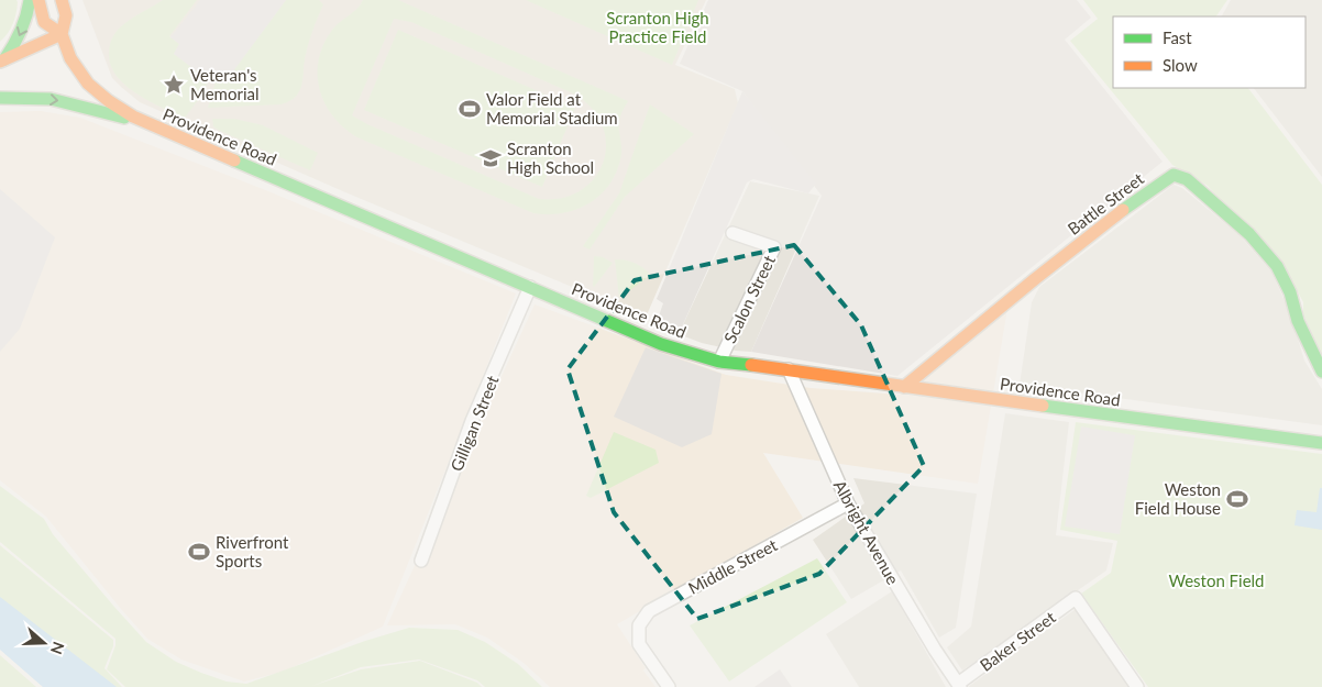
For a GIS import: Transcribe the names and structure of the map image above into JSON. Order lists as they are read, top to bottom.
{
  "streets": {
    "main road": ["Providence Road", "Battle Street"],
    "street": [
      "Scalon Street",
      "Gilligan Street",
      "Albright Avenue",
      "Middle Street",
      "Baker Street"
    ]
  },
  "crossings": [
    ["Providence Road", "Battle Street"],
    ["Providence Road", "Scalon Street"],
    ["Providence Road", "Gilligan Street"],
    ["Providence Road", "Albright Avenue"],
    ["Albright Avenue", "Middle Street"],
    ["Albright Avenue", "Baker Street"]
  ],
  "parks": ["Scranton High Practice Field", "Weston Field"],
  "places": {
    "place": ["Veteran's Memorial"],
    "sports": ["Valor Field at Memorial Stadium", "Weston Field House", "Riverfront Sports"],
    "school or university": ["Scranton High School"]
  },
  "legend": ["Fast", "Slow"],
  "north": "right"
}
